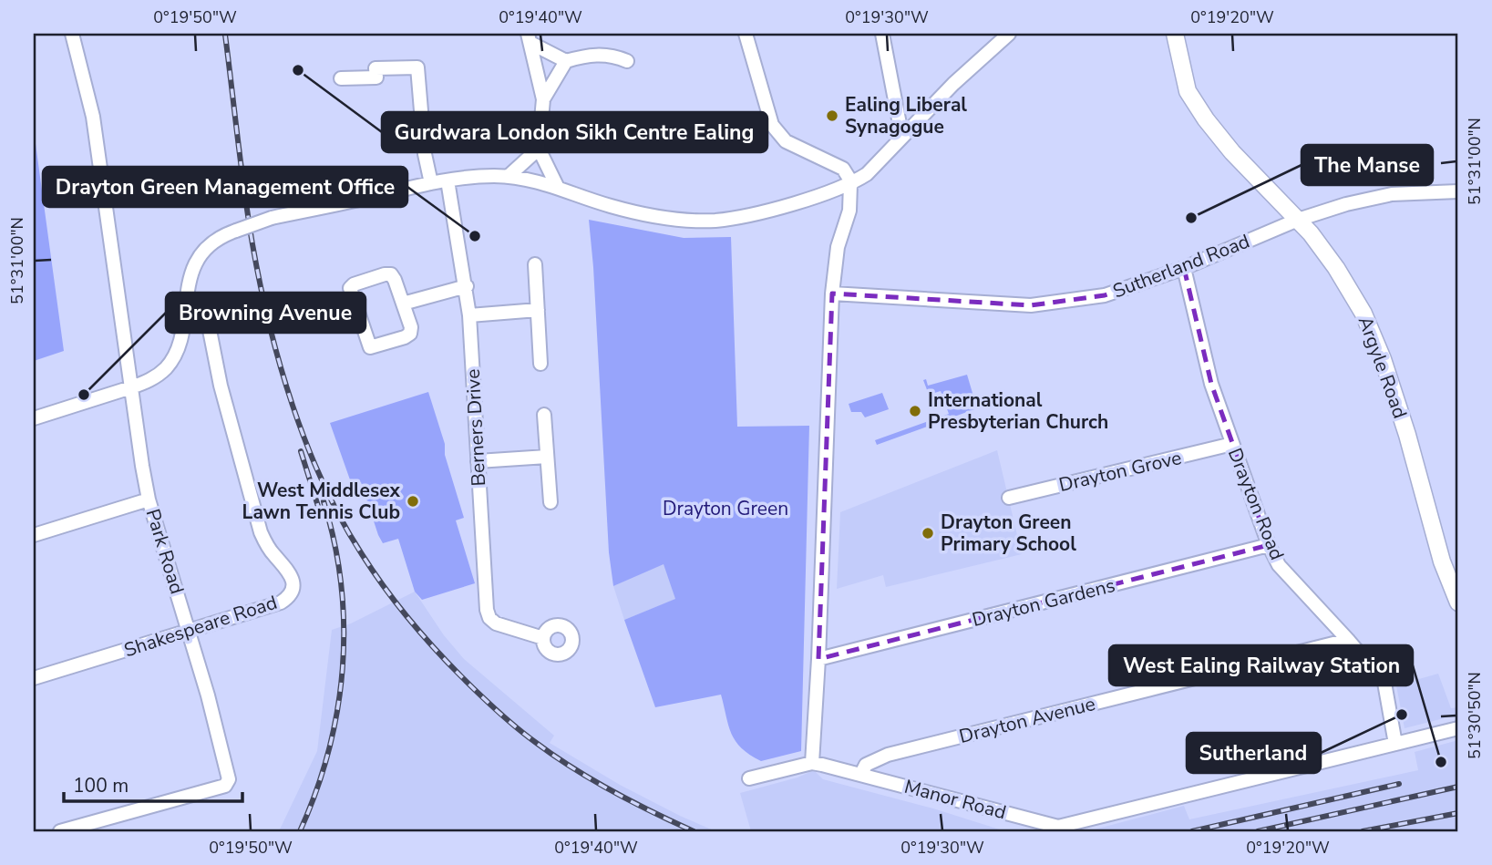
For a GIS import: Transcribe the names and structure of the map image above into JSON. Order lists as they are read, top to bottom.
{
  "streets": {
    "main road": ["Argyle Road"],
    "street": [
      "Sutherland Road",
      "Berners Drive",
      "Drayton Grove",
      "Drayton Road",
      "Park Road",
      "Drayton Gardens",
      "Shakespeare Road",
      "Drayton Avenue",
      "Manor Road"
    ]
  },
  "crossings": [
    ["Sutherland Road", "Argyle Road"],
    ["Sutherland Road", "Drayton Road"],
    ["Drayton Grove", "Drayton Road"],
    ["Drayton Road", "Drayton Gardens"],
    ["Drayton Road", "Drayton Avenue"],
    ["Drayton Road", "Manor Road"],
    ["Park Road", "Shakespeare Road"],
    ["Drayton Avenue", "Manor Road"]
  ],
  "parks": ["Drayton Green"],
  "places": [
    "Gurdwara London Sikh Centre Ealing",
    "Ealing Liberal Synagogue",
    "The Manse",
    "Drayton Green Management Office",
    "Browning Avenue",
    "International Presbyterian Church",
    "West Middlesex Lawn Tennis Club",
    "Drayton Green Primary School",
    "Sutherland",
    "West Ealing Railway Station"
  ],
  "scale_bar": "100 m",
  "coordinates": [
    "0°19'50\"W",
    "0°19'40\"W",
    "0°19'30\"W",
    "0°19'20\"W",
    "51°31'00\"N",
    "51°30'50\"N"
  ]
}
